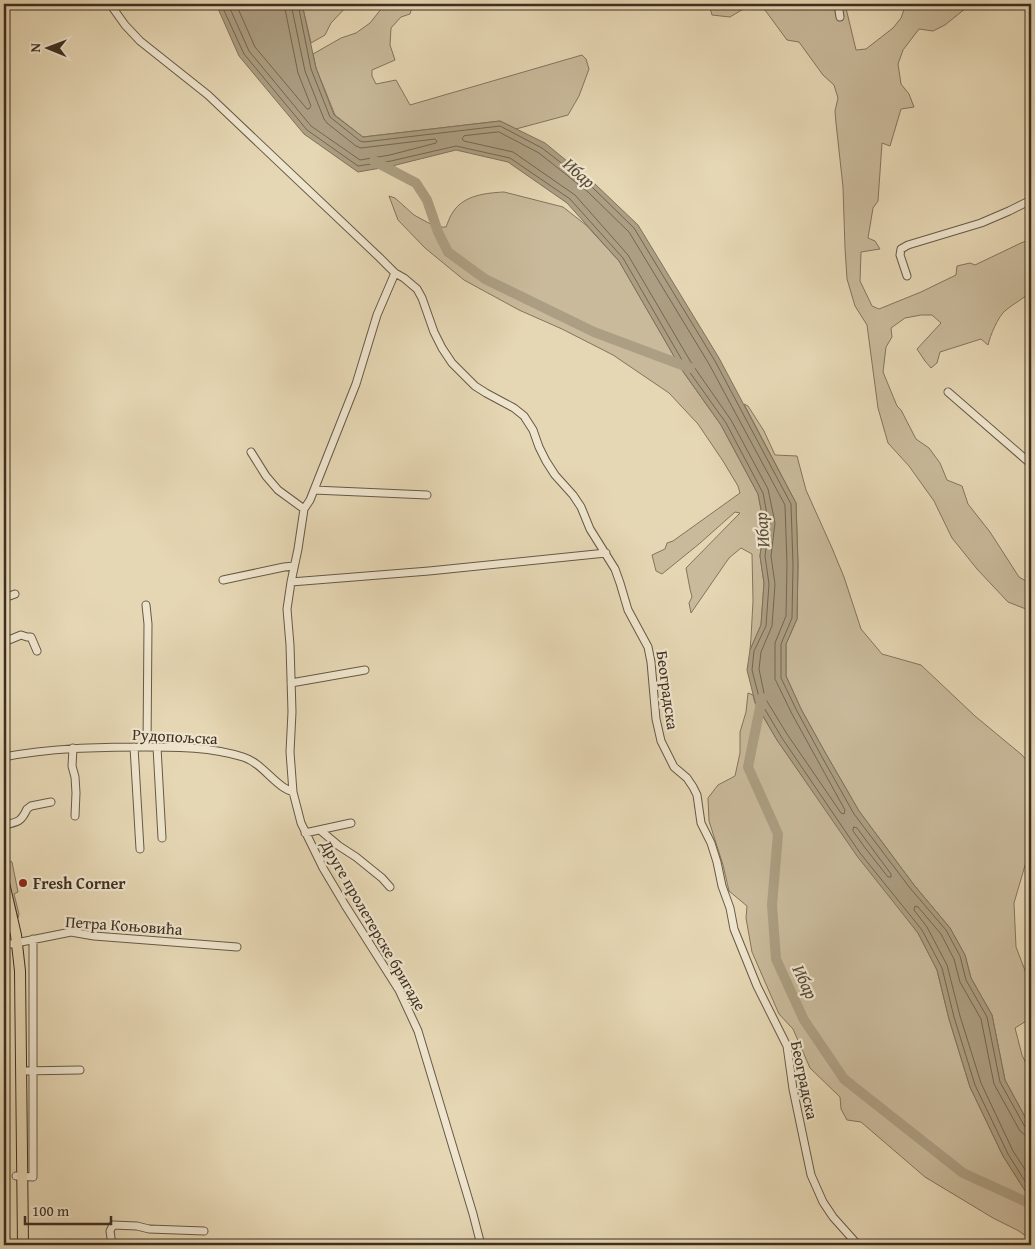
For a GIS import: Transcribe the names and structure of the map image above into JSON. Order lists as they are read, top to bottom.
{
  "streets": {
    "street": [
      "Београдска",
      "Рудопољска",
      "Петра Коњовића",
      "Друге пролетерске бригаде"
    ]
  },
  "crossings": [
    ["Рудопољска", "Друге пролетерске бригаде"]
  ],
  "water": ["Ибар"],
  "places": ["Fresh Corner"],
  "scale_bar": "100 m",
  "north": "left"
}
